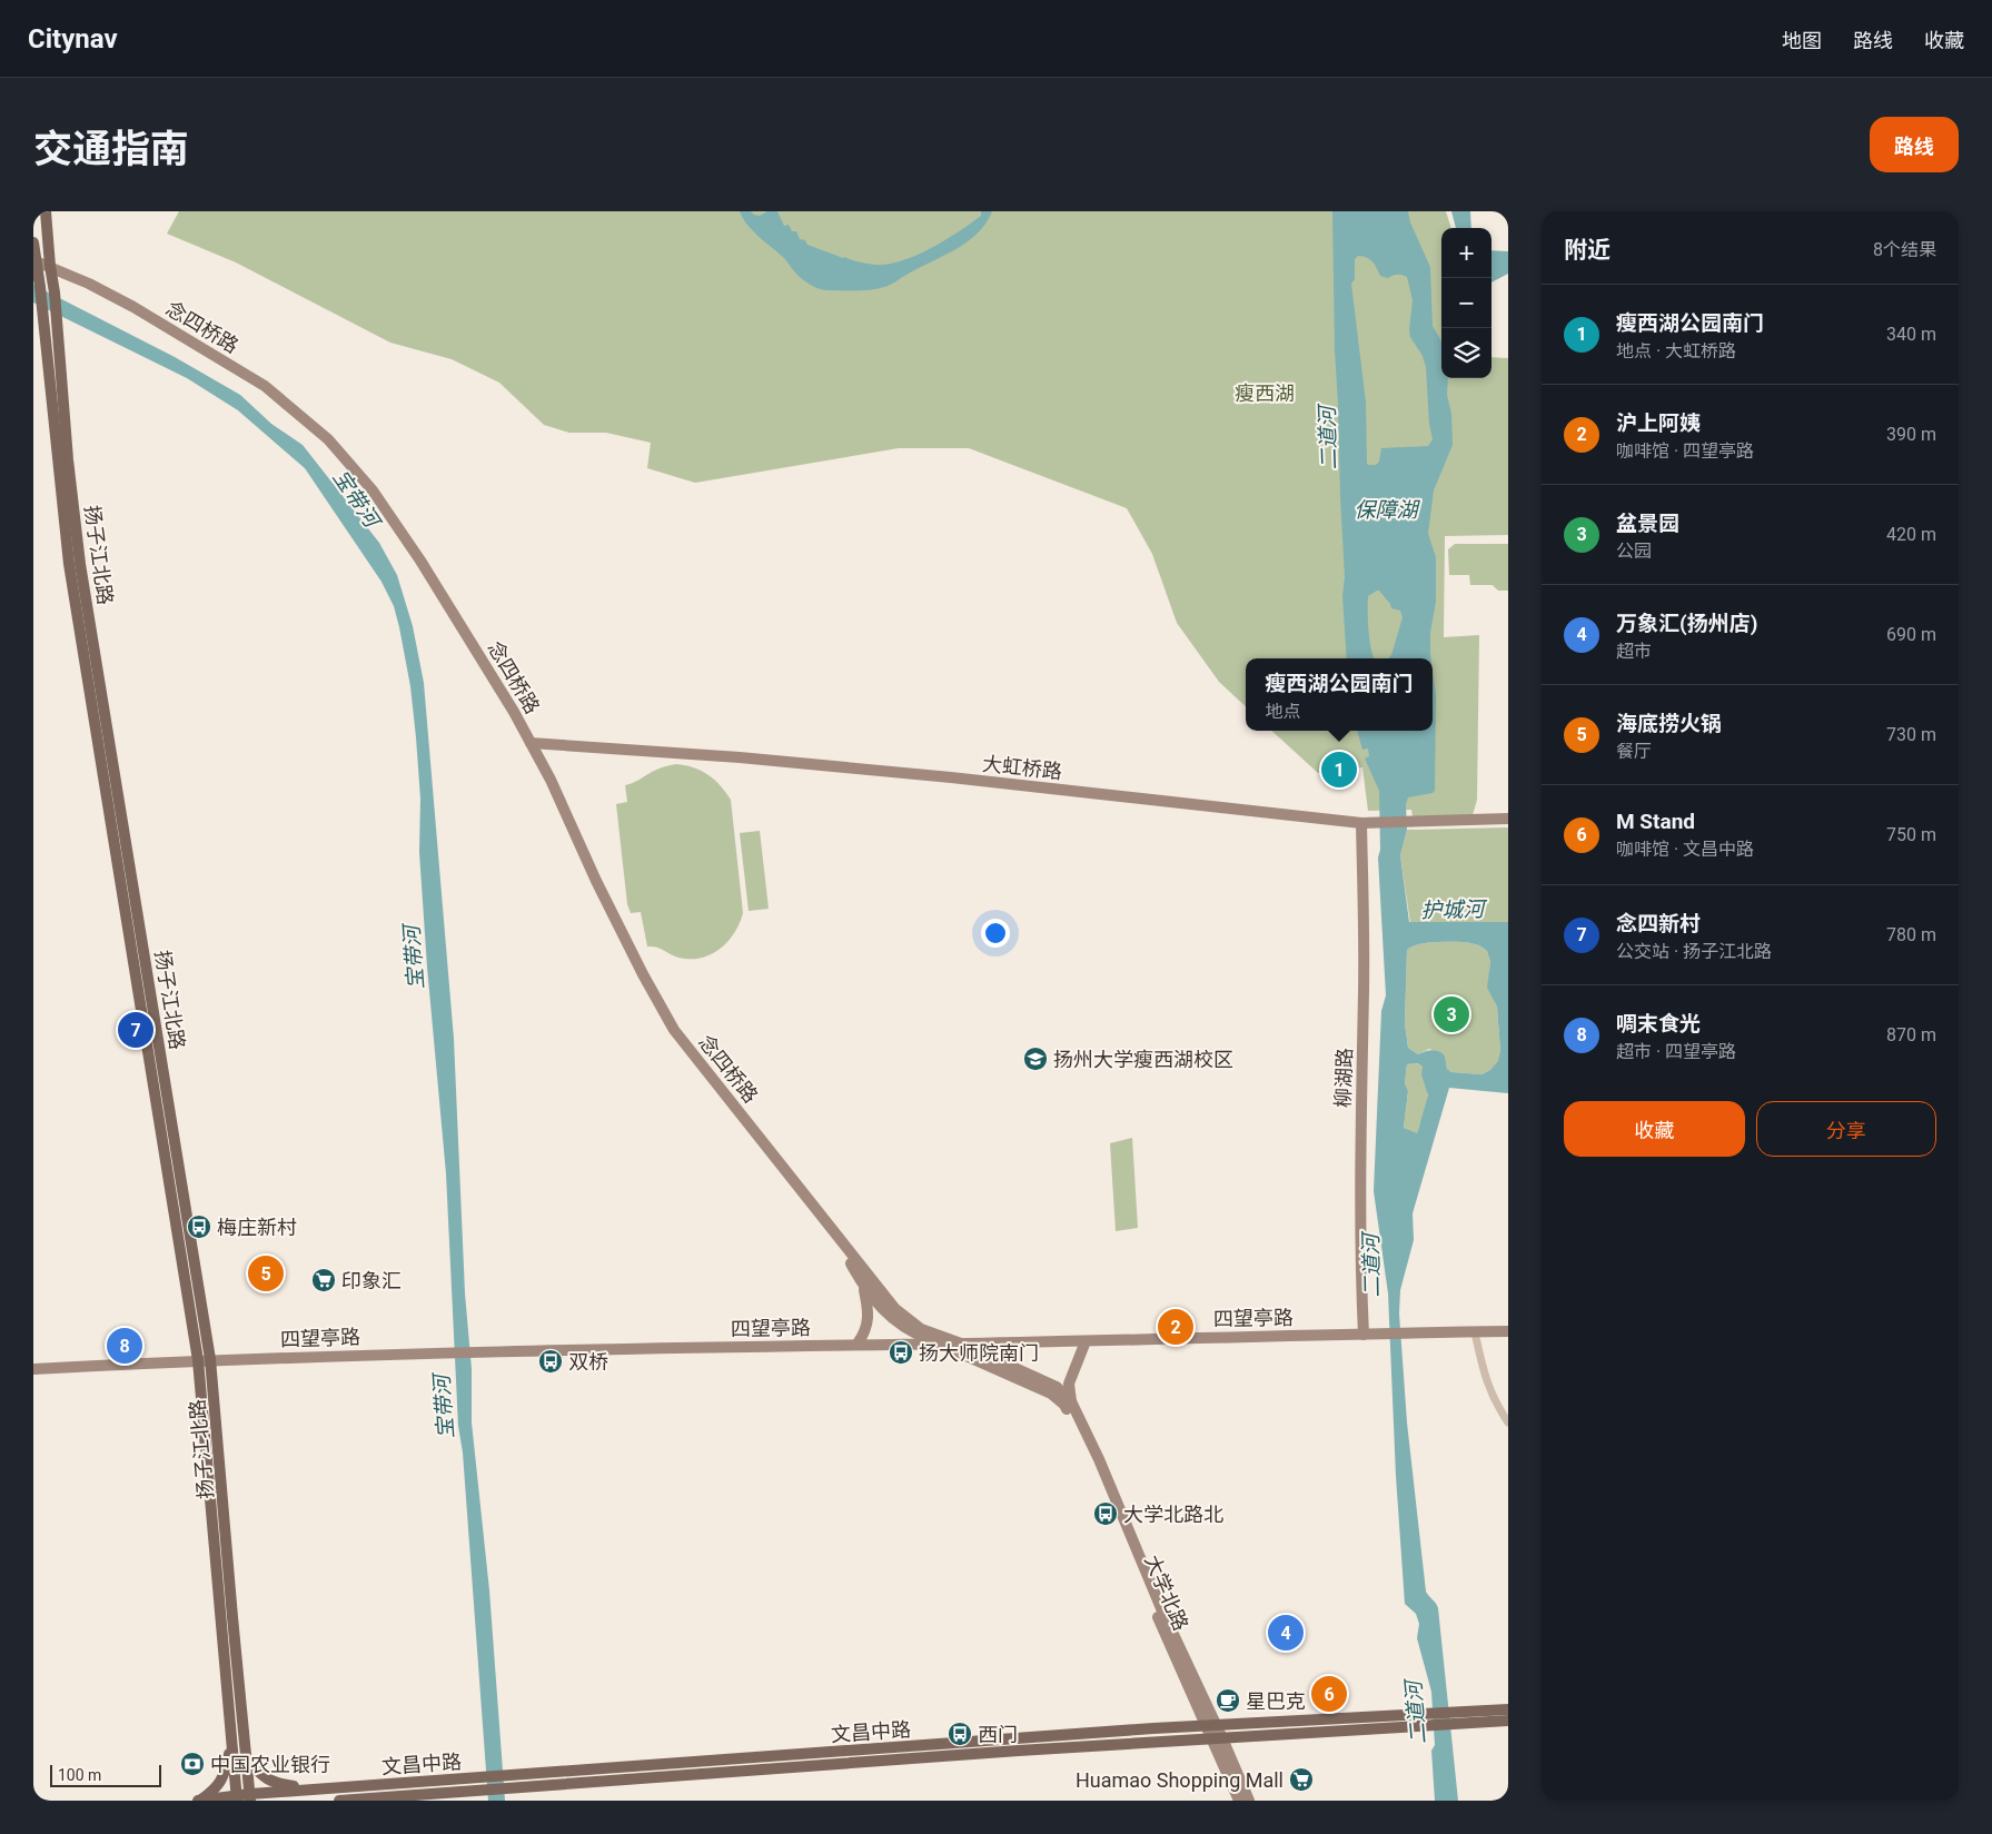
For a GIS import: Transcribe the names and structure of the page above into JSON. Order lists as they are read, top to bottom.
{
  "streets": {
    "main road": ["扬子江北路", "文昌中路"],
    "street": [
      "念四桥路",
      "大虹桥路",
      "柳湖路",
      "四望亭路",
      "大学北路"
    ]
  },
  "crossings": [
    ["念四桥路", "扬子江北路"],
    ["念四桥路", "大虹桥路"],
    ["念四桥路", "四望亭路"],
    ["念四桥路", "大学北路"],
    ["扬子江北路", "四望亭路"],
    ["扬子江北路", "文昌中路"],
    ["大虹桥路", "柳湖路"],
    ["柳湖路", "四望亭路"],
    ["四望亭路", "大学北路"],
    ["大学北路", "文昌中路"]
  ],
  "water": [
    "二道河",
    "宝带河",
    "保障湖",
    "护城河"
  ],
  "parks": ["瘦西湖"],
  "places": {
    "school or university": ["扬州大学瘦西湖校区"],
    "bus stop": [
      "梅庄新村",
      "扬大师院南门",
      "双桥",
      "大学北路北",
      "西门"
    ],
    "supermarket": ["印象汇", "Huamao Shopping Mall"],
    "cafe": ["星巴克"],
    "bank": ["中国农业银行"]
  },
  "scale_bar": "100 m",
  "page": {
    "header": "Citynav",
    "nav": ["地图", "路线", "收藏"],
    "title": "交通指南",
    "buttons": [
      "路线",
      ["收藏", "分享"]
    ],
    "heading": ["附近", "8个结果"],
    "map_buttons": ["+", "−"],
    "list": [
      {
        "mark": "1",
        "name": "瘦西湖公园南门",
        "note": "地点 · 大虹桥路",
        "value": "340 m"
      },
      {
        "mark": "2",
        "name": "沪上阿姨",
        "note": "咖啡馆 · 四望亭路",
        "value": "390 m"
      },
      {
        "mark": "3",
        "name": "盆景园",
        "note": "公园",
        "value": "420 m"
      },
      {
        "mark": "4",
        "name": "万象汇(扬州店)",
        "note": "超市",
        "value": "690 m"
      },
      {
        "mark": "5",
        "name": "海底捞火锅",
        "note": "餐厅",
        "value": "730 m"
      },
      {
        "mark": "6",
        "name": "M Stand",
        "note": "咖啡馆 · 文昌中路",
        "value": "750 m"
      },
      {
        "mark": "7",
        "name": "念四新村",
        "note": "公交站 · 扬子江北路",
        "value": "780 m"
      },
      {
        "mark": "8",
        "name": "啁末食光",
        "note": "超市 · 四望亭路",
        "value": "870 m"
      }
    ],
    "popup": ["瘦西湖公园南门", "地点"],
    "pins": [
      "1",
      "3",
      "7",
      "5",
      "2",
      "8",
      "4",
      "6"
    ],
    "scale": "100 m"
  }
}
